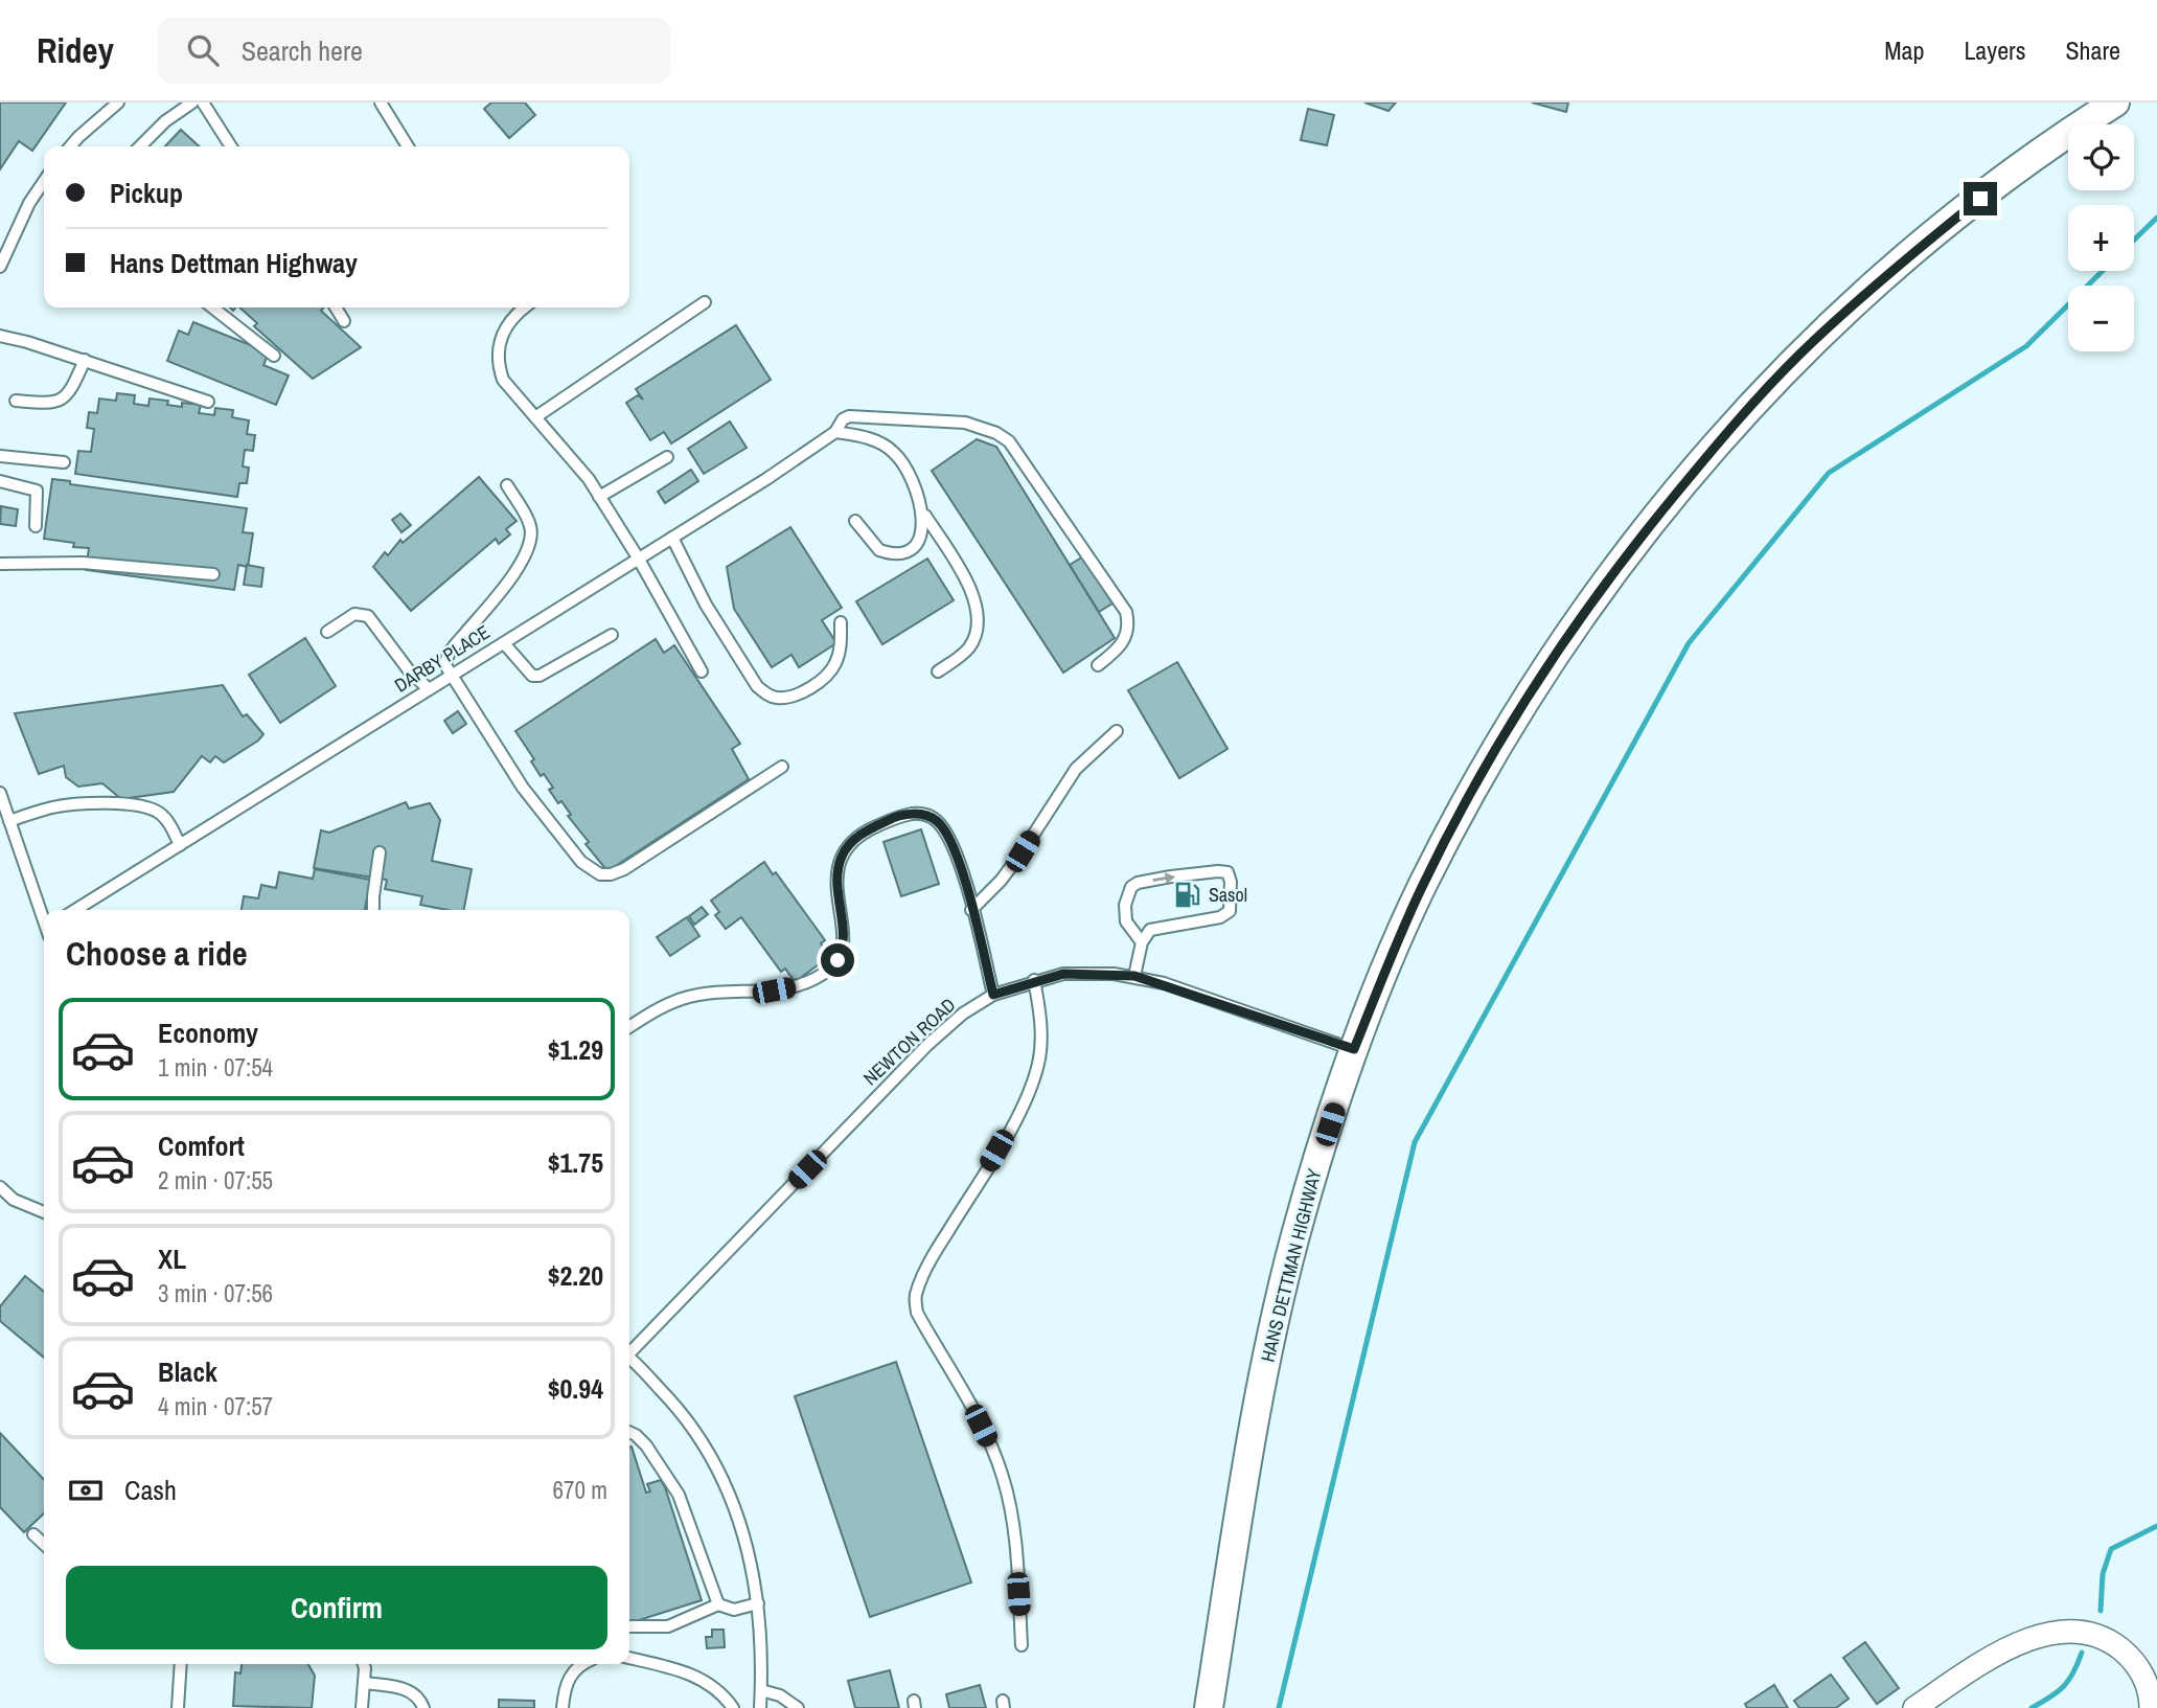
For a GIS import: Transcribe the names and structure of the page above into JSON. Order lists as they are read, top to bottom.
{
  "streets": {
    "street": ["HANS DETTMAN HIGHWAY"],
    "lane": ["DARBY PLACE", "NEWTON ROAD"]
  },
  "crossings": [
    ["NEWTON ROAD", "HANS DETTMAN HIGHWAY"]
  ],
  "places": {
    "fuel station": ["Sasol"]
  },
  "page": {
    "header": "Ridey",
    "search": "Search here",
    "nav": ["Map", "Layers", "Share"],
    "map_buttons": ["+", "−"],
    "banner": ["Pickup", "Hans Dettman Highway"],
    "heading": "Choose a ride",
    "list": [
      {
        "name": "Economy",
        "note": "1 min · 07:54",
        "value": "$1.29"
      },
      {
        "name": "Comfort",
        "note": "2 min · 07:55",
        "value": "$1.75"
      },
      {
        "name": "XL",
        "note": "3 min · 07:56",
        "value": "$2.20"
      },
      {
        "name": "Black",
        "note": "4 min · 07:57",
        "value": "$0.94"
      }
    ],
    "pay": ["Cash", "670 m"],
    "buttons": "Confirm"
  }
}
